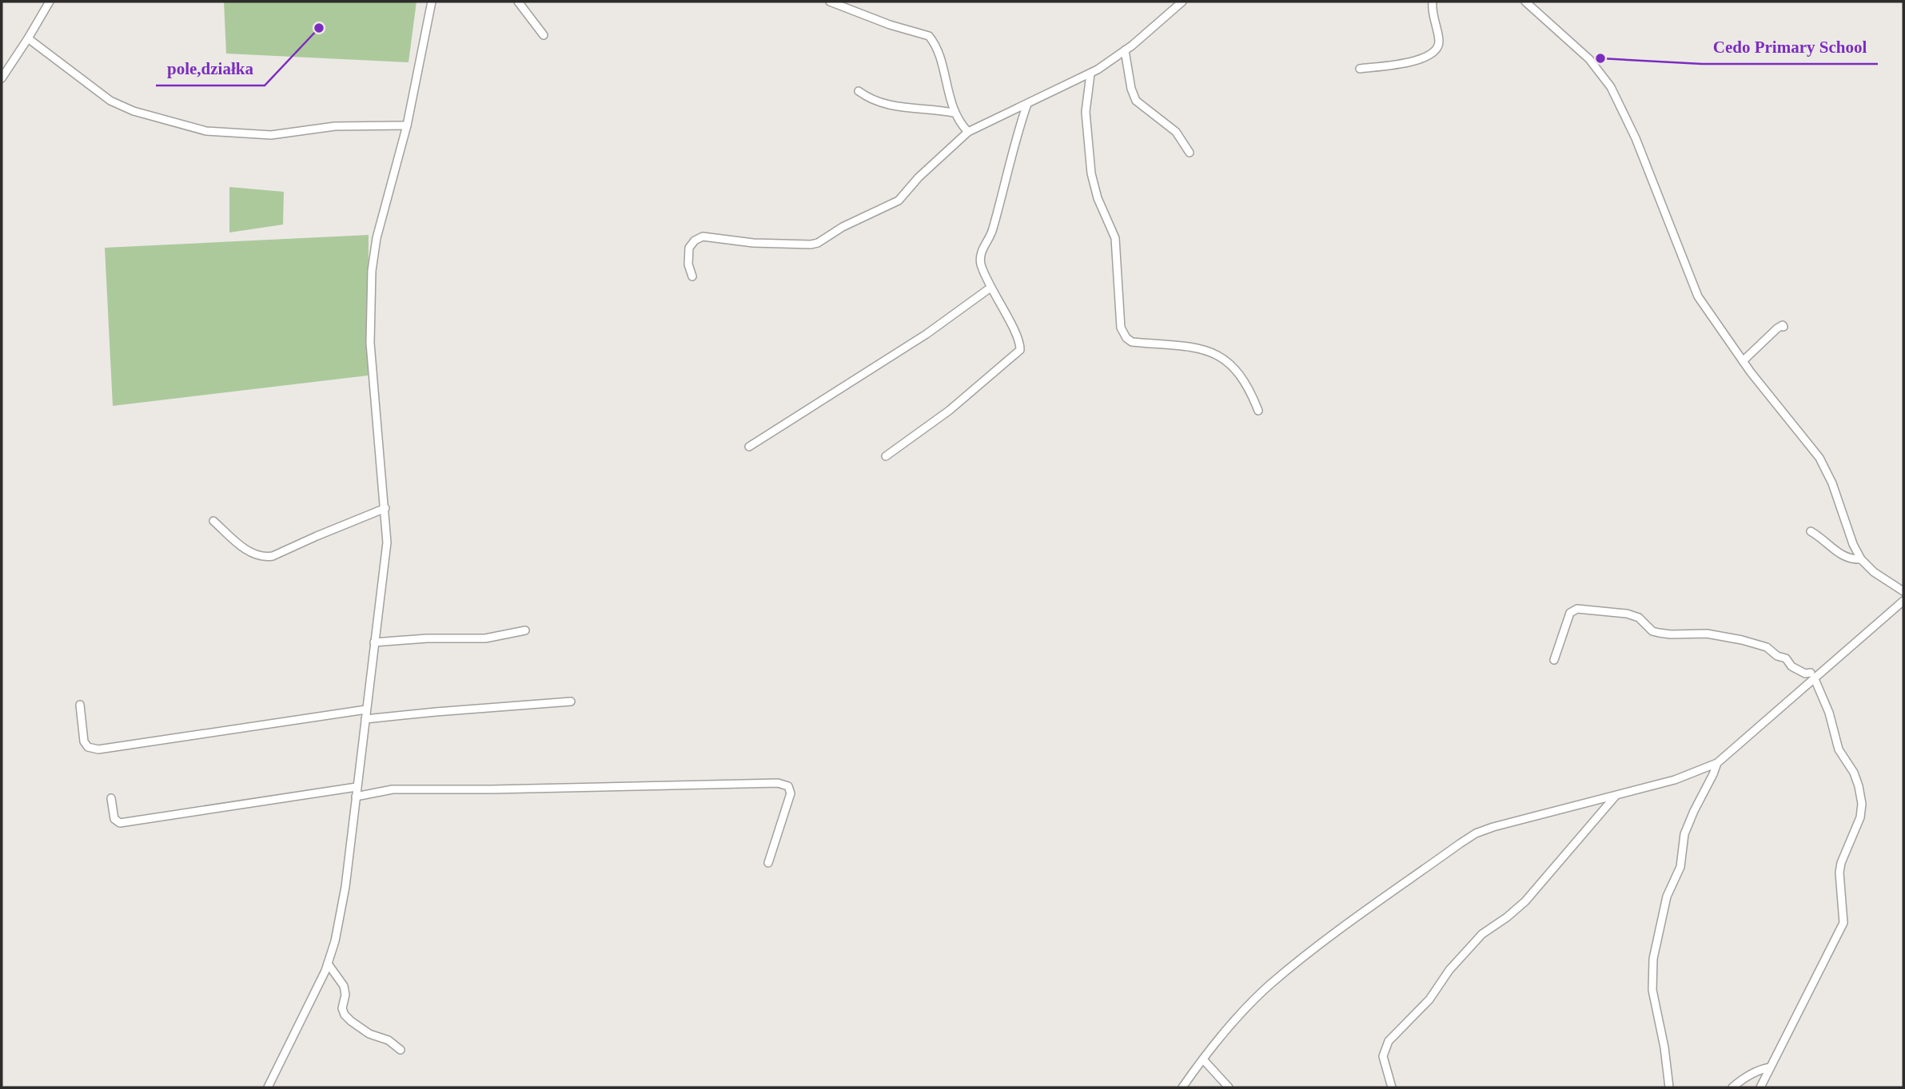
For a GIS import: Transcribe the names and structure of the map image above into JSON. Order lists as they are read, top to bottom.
{
  "places": ["pole,działka", "Cedo Primary School"]
}
